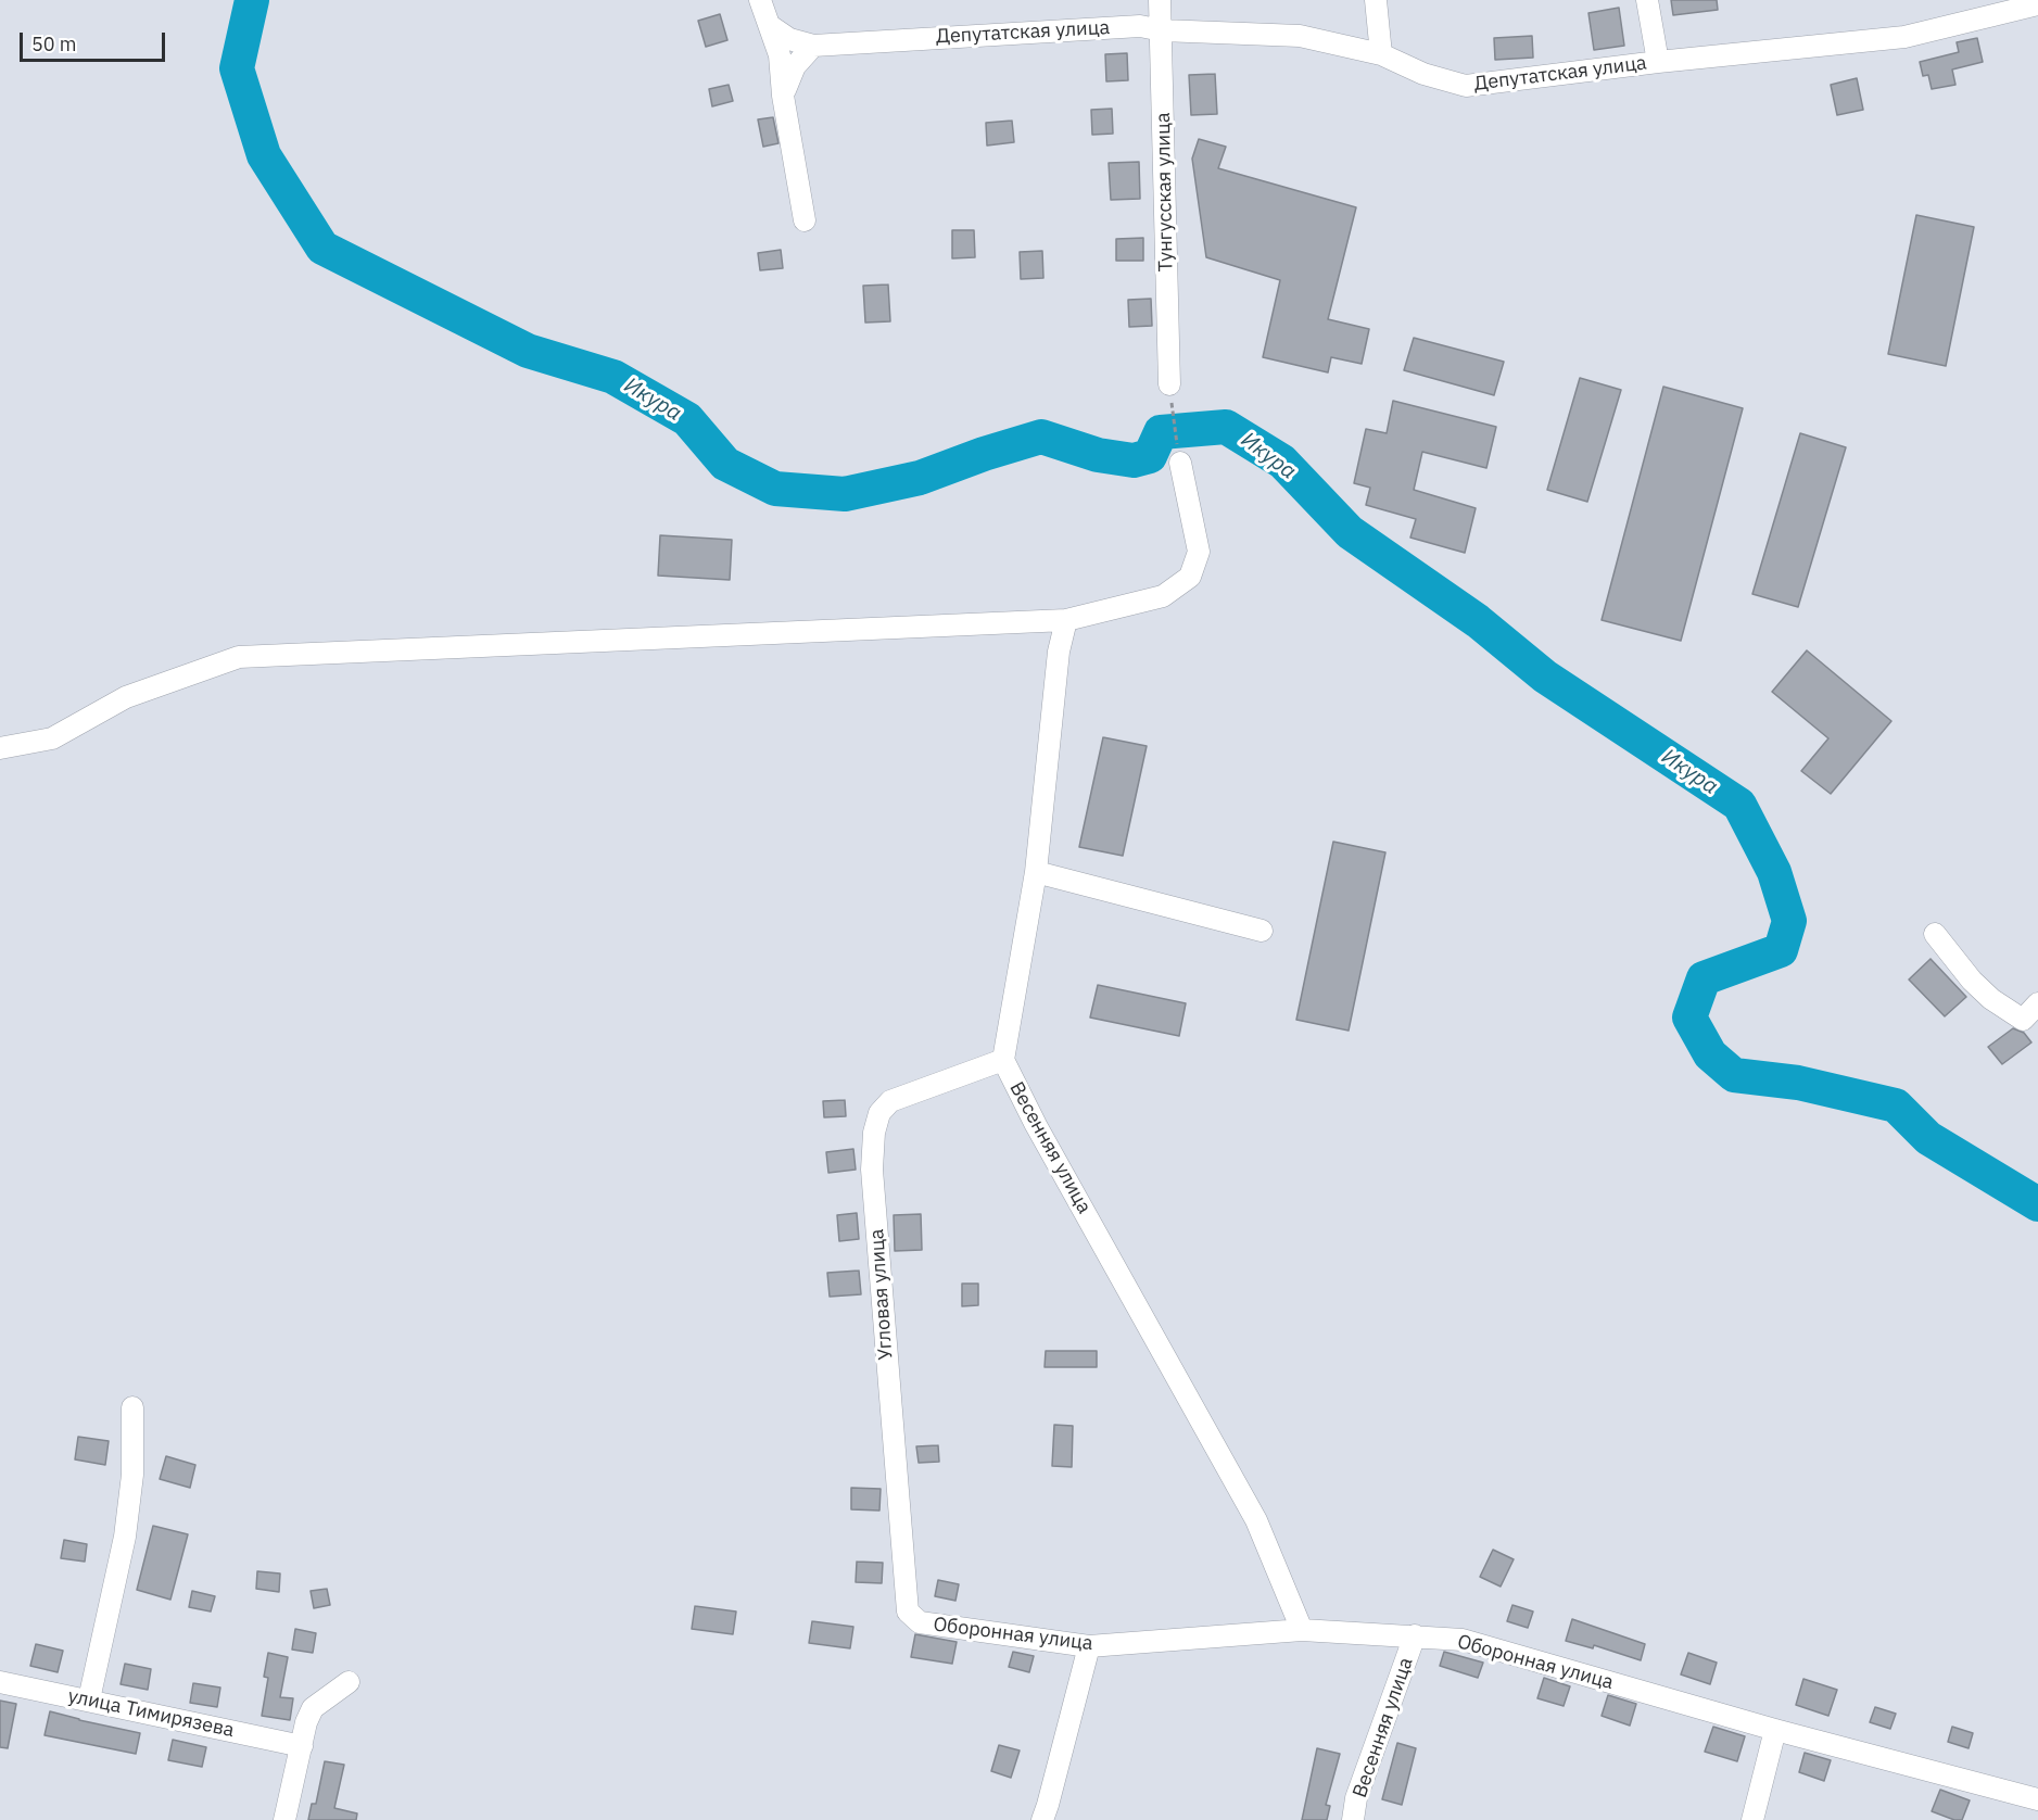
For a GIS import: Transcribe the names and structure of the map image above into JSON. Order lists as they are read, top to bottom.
{
  "streets": {
    "street": [
      "Депутатская улица",
      "Тунгусская улица",
      "Весенняя улица",
      "Угловая улица",
      "Оборонная улица",
      "улица Тимирязева"
    ]
  },
  "crossings": [
    ["Депутатская улица", "Тунгусская улица"],
    ["Весенняя улица", "Угловая улица"],
    ["Весенняя улица", "Оборонная улица"],
    ["Угловая улица", "Оборонная улица"]
  ],
  "water": ["Икура"],
  "scale_bar": "50 m"
}
